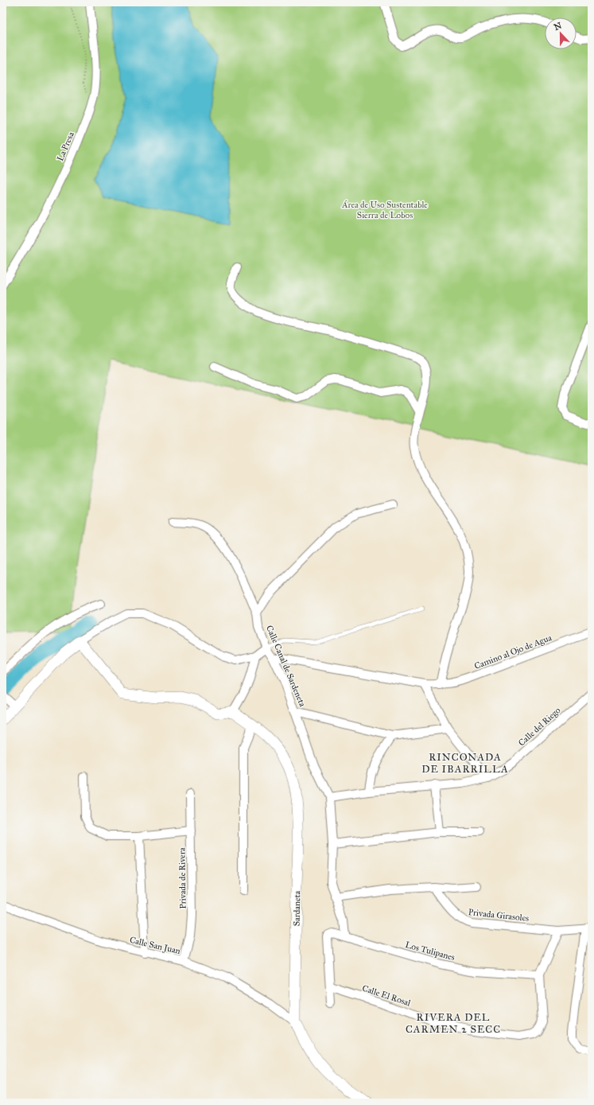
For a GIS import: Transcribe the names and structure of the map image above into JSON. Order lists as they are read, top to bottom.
{
  "streets": {
    "street": [
      "La Presa",
      "Camino al Ojo de Agua",
      "Calle Canal de Sardeneta",
      "Calle del Riego",
      "Privada de Rivera",
      "Sardaneta",
      "Privada Girasoles",
      "Calle San Juan",
      "Los Tulipanes",
      "Calle El Rosal"
    ]
  },
  "crossings": [
    ["Camino al Ojo de Agua", "Calle Canal de Sardeneta"],
    ["Calle Canal de Sardeneta", "Calle del Riego"],
    ["Calle Canal de Sardeneta", "Los Tulipanes"],
    ["Privada de Rivera", "Calle San Juan"],
    ["Sardaneta", "Calle San Juan"],
    ["Los Tulipanes", "Calle El Rosal"]
  ],
  "districts": ["RINCONADA DE IBARRILLA", "RIVERA DEL CARMEN 2 SECC"],
  "parks": ["Área de Uso Sustentable Sierra de Lobos"],
  "north": "top"
}
